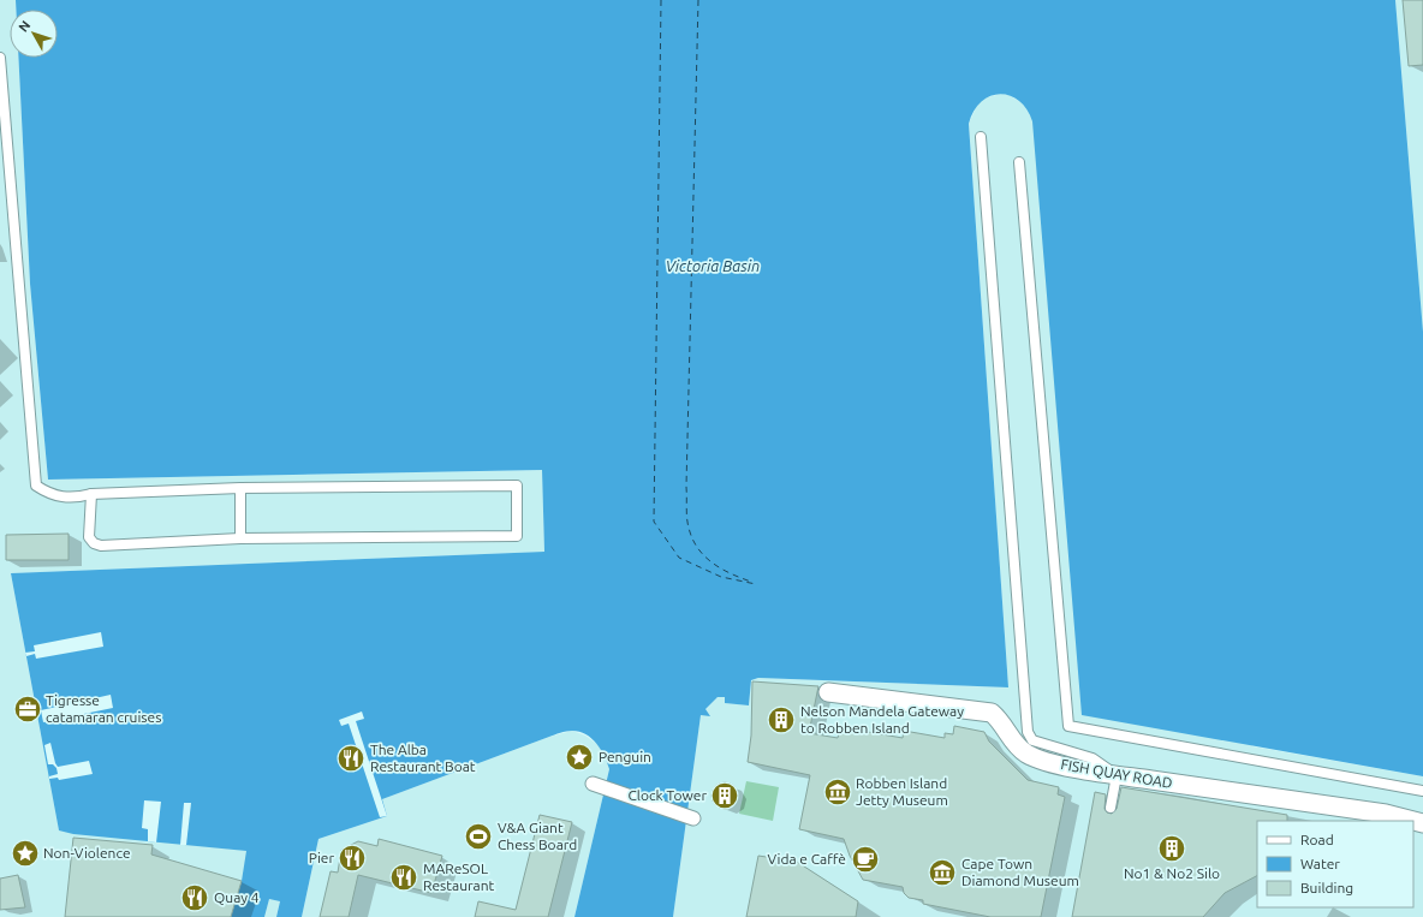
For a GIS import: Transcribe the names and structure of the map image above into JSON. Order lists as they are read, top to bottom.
{
  "streets": {
    "street": ["FISH QUAY ROAD"]
  },
  "water": ["Victoria Basin"],
  "places": {
    "office": ["Tigresse catamaran cruises"],
    "building": ["Nelson Mandela Gateway to Robben Island", "Clock Tower", "No1 & No2 Silo"],
    "place": ["Penguin", "Non-Violence"],
    "restaurant": [
      "The Alba Restaurant Boat",
      "Pier",
      "MAReSOL Restaurant",
      "Quay 4"
    ],
    "museum": ["Robben Island Jetty Museum", "Cape Town Diamond Museum"],
    "sports": ["V&A Giant Chess Board"],
    "cafe": ["Vida e Caffè"]
  },
  "legend": ["Road", "Water", "Building"],
  "north": "top left"
}
